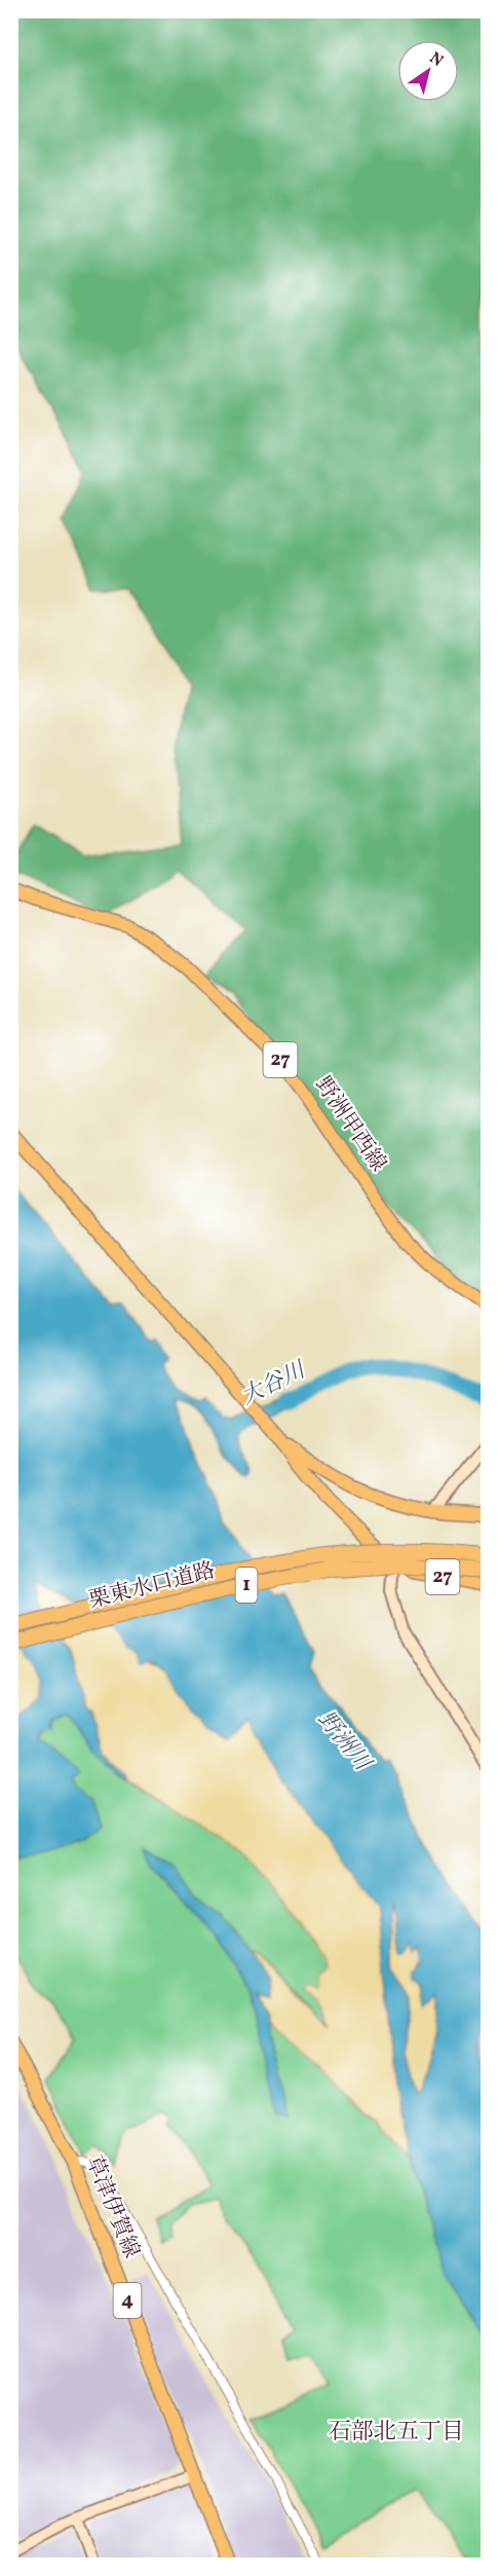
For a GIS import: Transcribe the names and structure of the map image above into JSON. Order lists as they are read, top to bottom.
{
  "streets": {
    "highway": ["1", "栗東水口道路"],
    "main road": [
      "27",
      "野洲甲西線",
      "草津伊賀線",
      "4"
    ]
  },
  "districts": ["石部北五丁目"],
  "water": ["大谷川", "野洲川"],
  "north": "top right"
}
